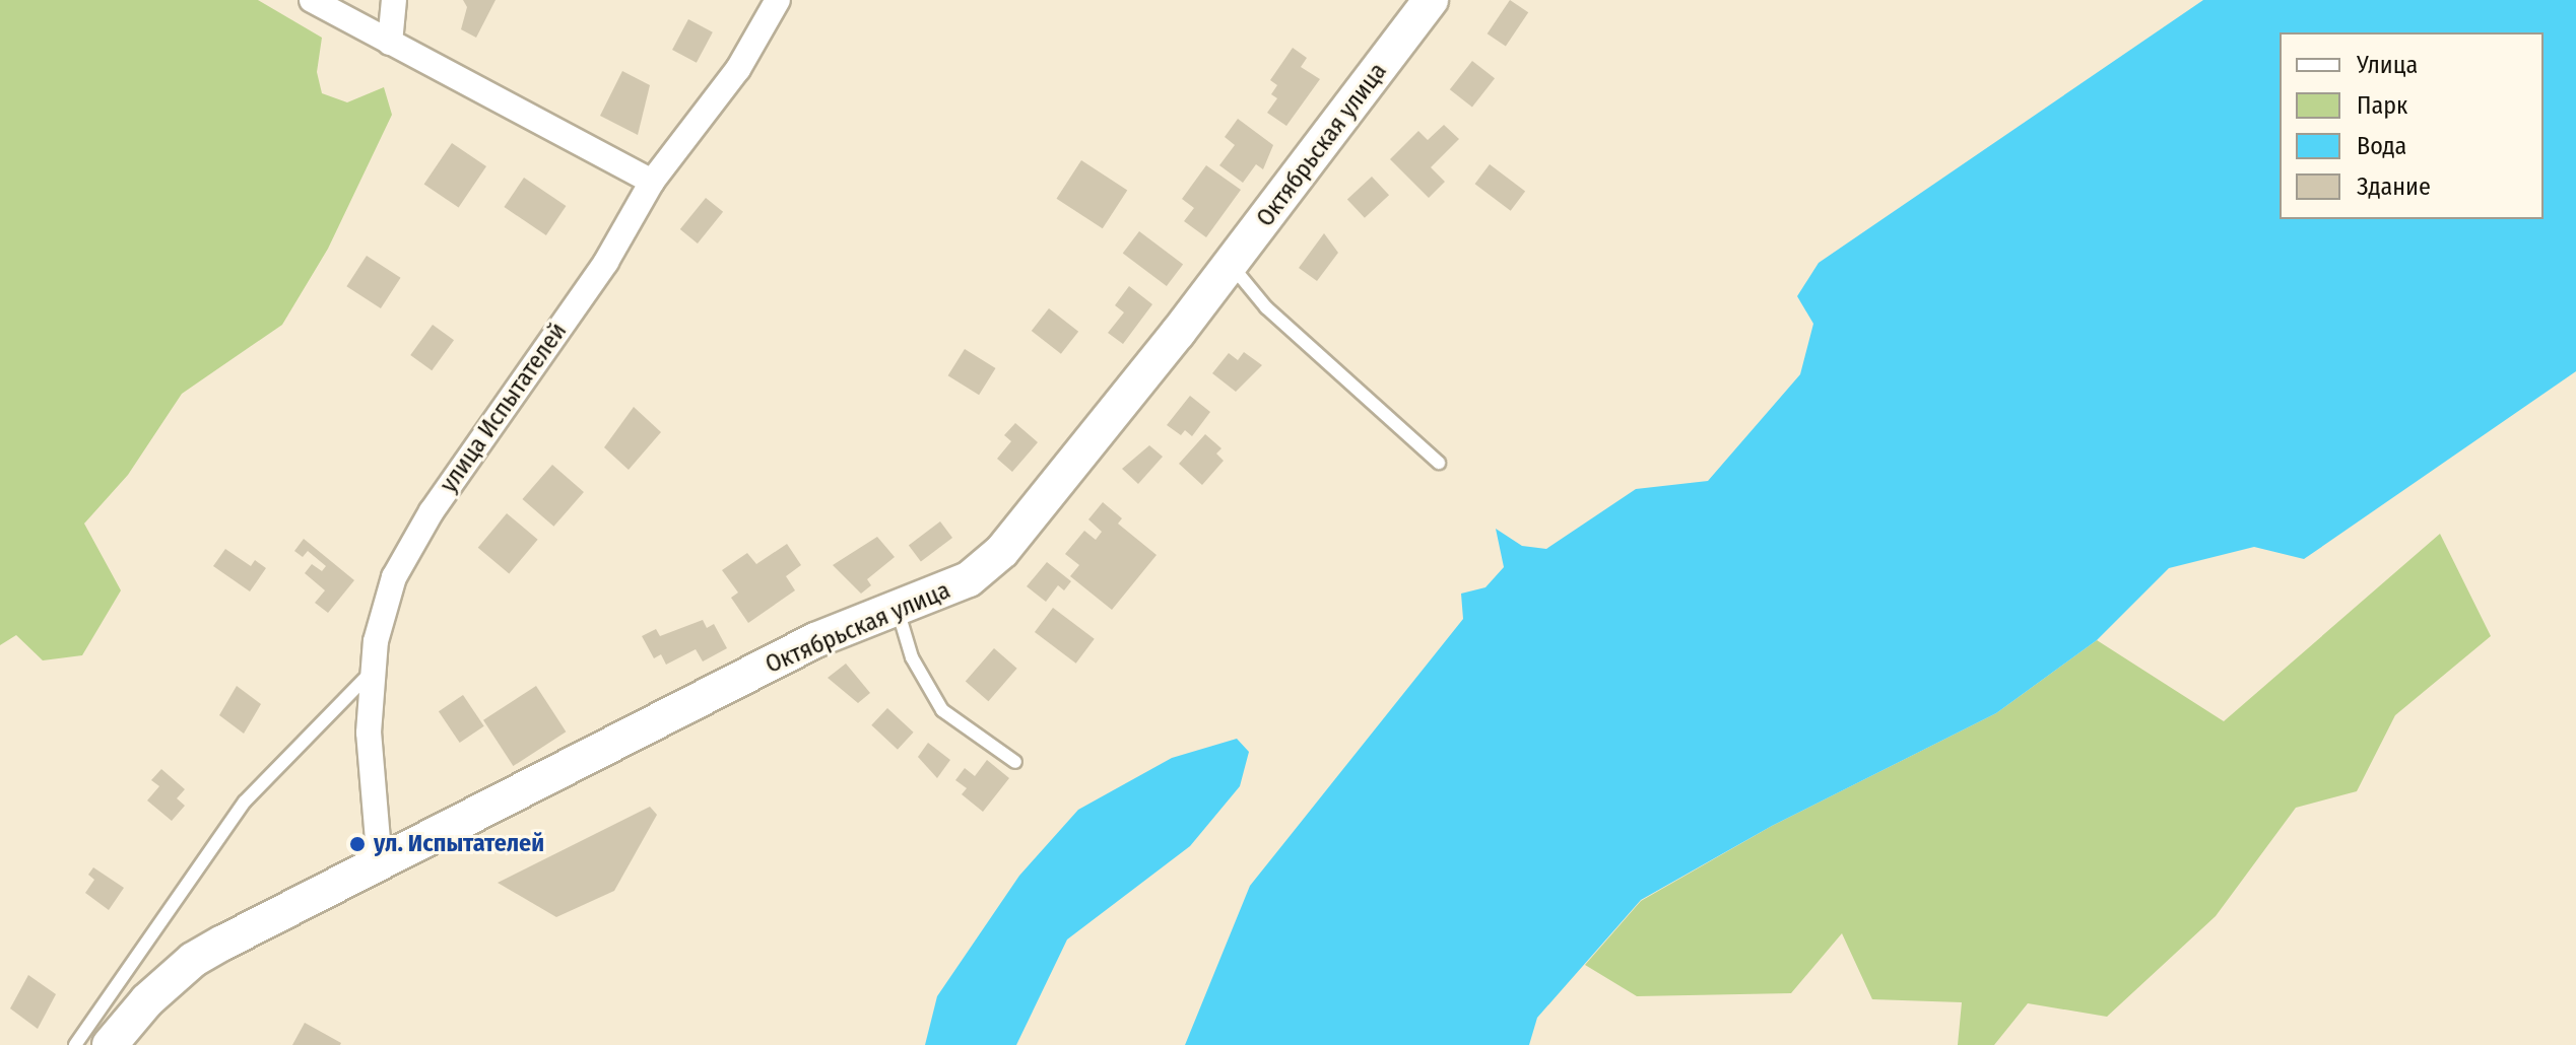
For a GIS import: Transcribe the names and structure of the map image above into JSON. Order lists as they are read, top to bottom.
{
  "streets": {
    "street": ["Октябрьская улица", "улица Испытателей"]
  },
  "crossings": [
    ["Октябрьская улица", "улица Испытателей"]
  ],
  "places": ["ул. Испытателей"],
  "legend": [
    "Улица",
    "Парк",
    "Вода",
    "Здание"
  ]
}
